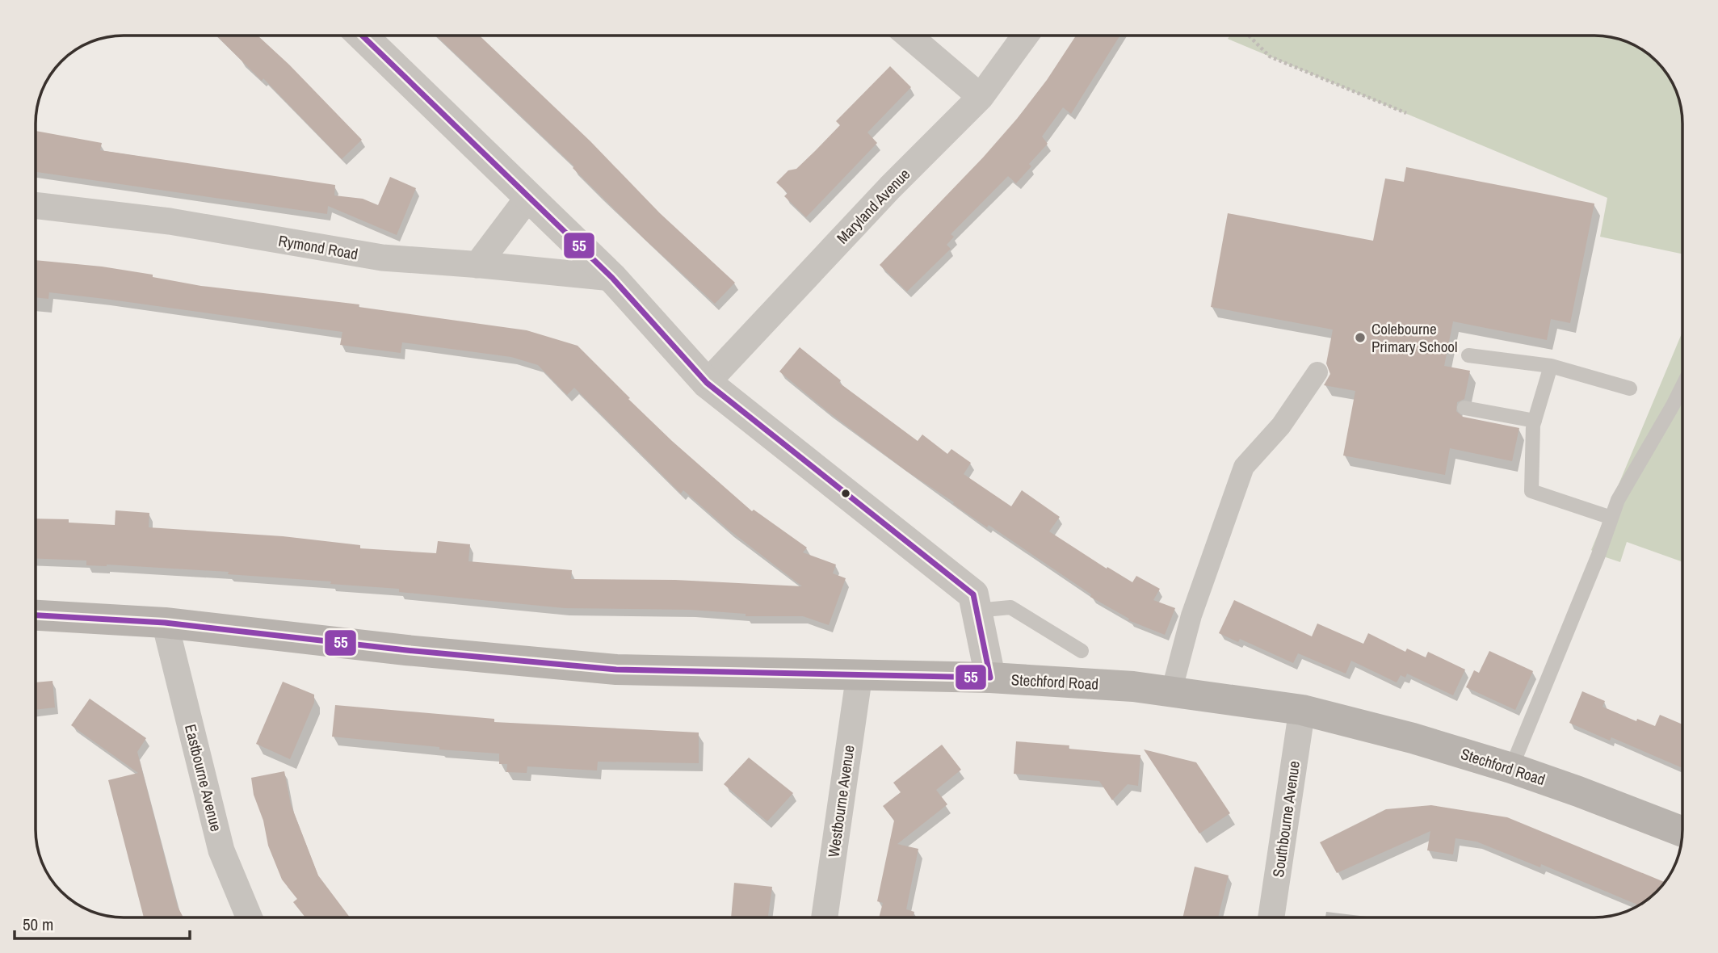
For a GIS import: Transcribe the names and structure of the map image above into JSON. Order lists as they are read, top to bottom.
{
  "streets": {
    "main road": ["Stechford Road"],
    "street": [
      "Maryland Avenue",
      "Rymond Road",
      "Eastbourne Avenue",
      "Westbourne Avenue",
      "Southbourne Avenue"
    ]
  },
  "crossings": [
    ["Stechford Road", "Eastbourne Avenue"],
    ["Stechford Road", "Westbourne Avenue"],
    ["Stechford Road", "Southbourne Avenue"]
  ],
  "places": ["Colebourne Primary School"],
  "lines": ["transit line 55"],
  "scale_bar": "50 m"
}
